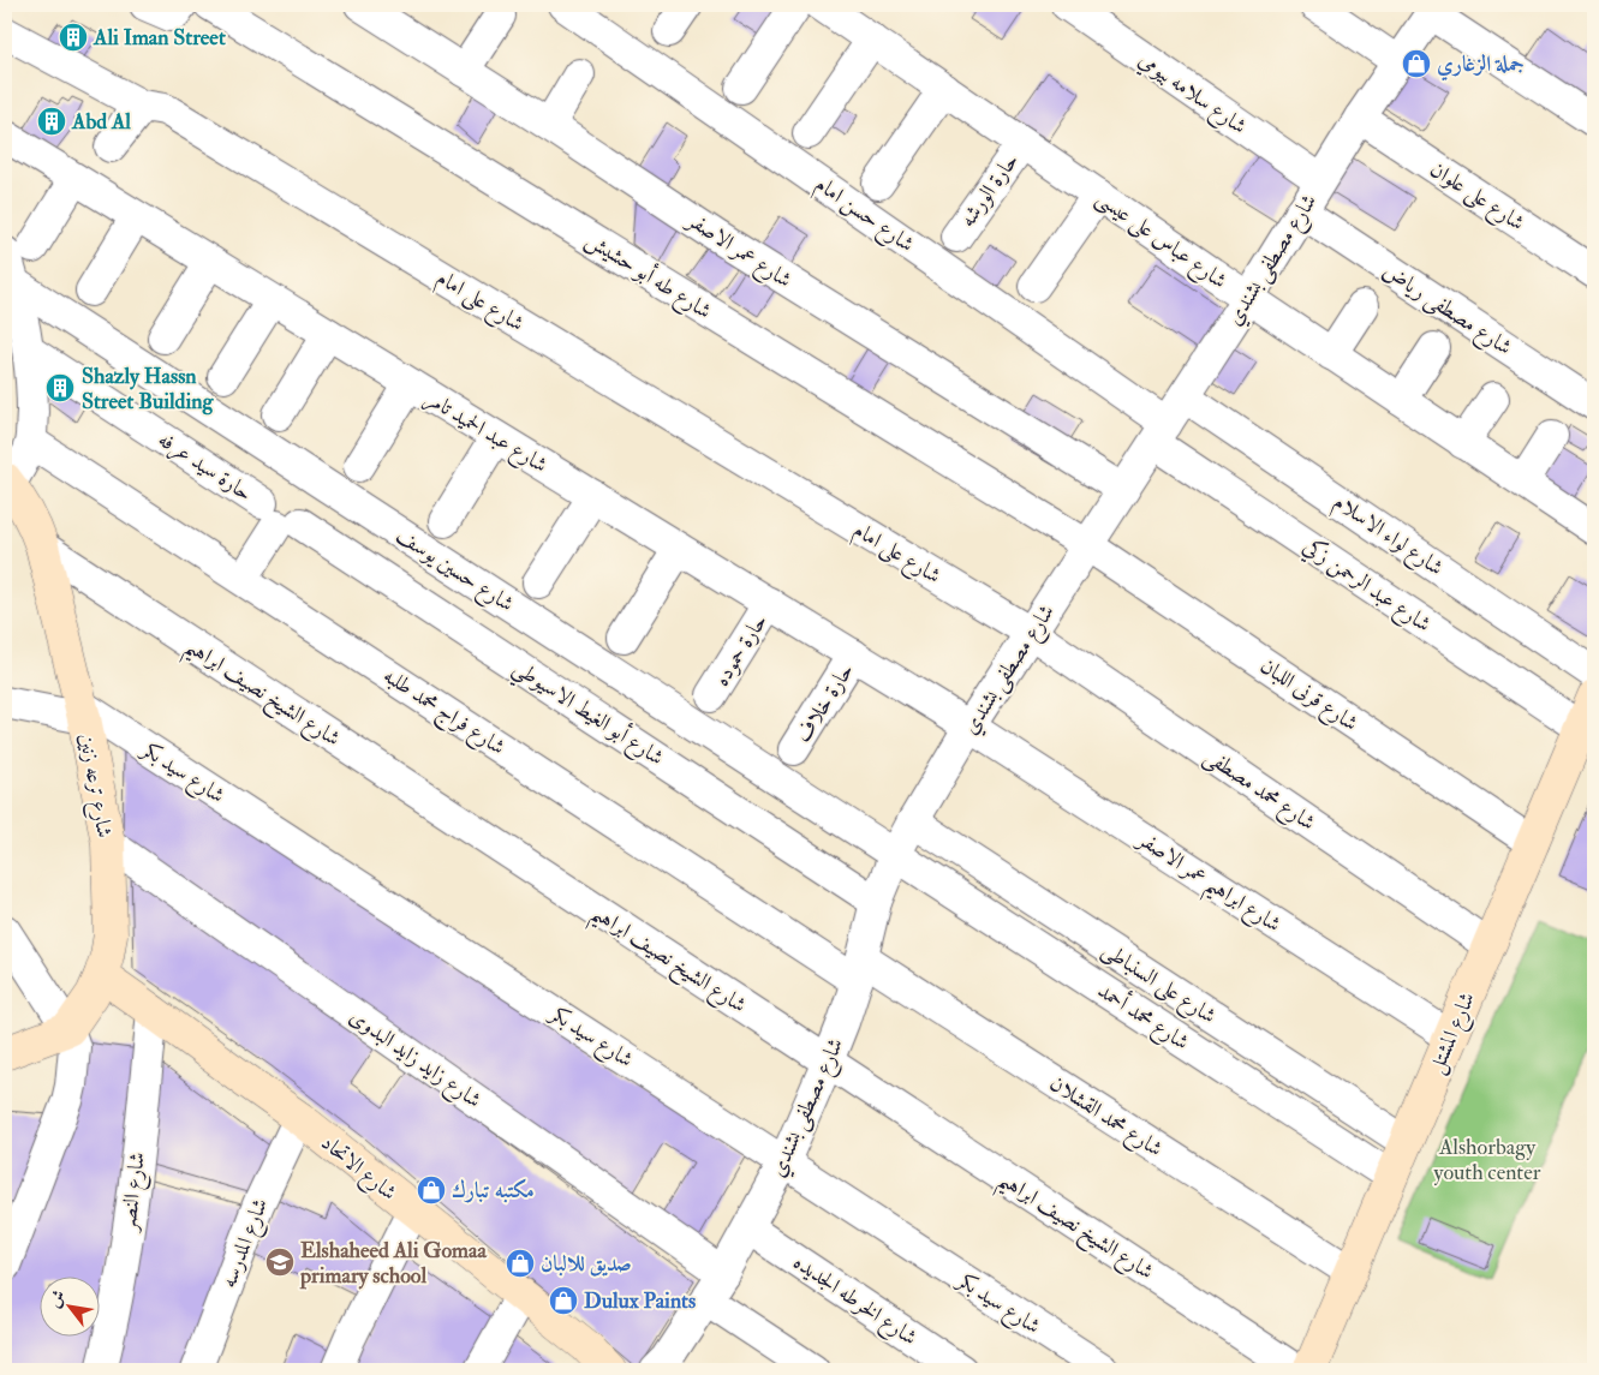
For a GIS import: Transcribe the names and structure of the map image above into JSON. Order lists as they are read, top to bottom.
{
  "streets": {
    "street": [
      "شارع سلامه بيومي",
      "حارة الورشه",
      "شارع على علوان",
      "شارع حسن امام",
      "شارع عباس على عيسى",
      "شارع عمر الاصفر",
      "شارع مصطفى بشندي",
      "شارع طه أبو حشيش",
      "شارع على امام",
      "شارع مصطفى رياض",
      "شارع عبد الحميد تامر",
      "حارة سيد عرفه",
      "شارع لواء الاسلام",
      "شارع حسين يوسف",
      "شارع عبد الرحمن زكي",
      "حارة حموده",
      "شارع الشيخ نصيف ابراهيم",
      "شارع قرنى اللبان",
      "حارة خلاف",
      "شارع فراج محمد طلبه",
      "شارع أبو الغيط الاسيوطي",
      "شارع سيد بكر",
      "شارع ترعه زنين",
      "شارع محمد مصطفى",
      "شارع ابراهيم عمر الاصفر",
      "شارع على السنباطى",
      "شارع محمد أحمد",
      "شارع المشتل",
      "شارع زايد زايد البدوى",
      "شارع محمد القشلان",
      "شارع الاتحاد",
      "شارع النصر",
      "شارع المدرسه",
      "شارع الخرطه الجديده"
    ]
  },
  "crossings": [
    ["شارع سلامه بيومي", "شارع مصطفى بشندي"],
    ["حارة الورشه", "شارع عباس على عيسى"],
    ["شارع على علوان", "شارع مصطفى بشندي"],
    ["شارع حسن امام", "شارع مصطفى بشندي"],
    ["شارع حسن امام", "شارع عبد الرحمن زكي"],
    ["شارع عباس على عيسى", "شارع مصطفى بشندي"],
    ["شارع عمر الاصفر", "شارع مصطفى بشندي"],
    ["شارع مصطفى بشندي", "شارع طه أبو حشيش"],
    ["شارع مصطفى بشندي", "شارع على امام"],
    ["شارع مصطفى بشندي", "شارع مصطفى رياض"],
    ["شارع مصطفى بشندي", "شارع عبد الحميد تامر"],
    ["شارع مصطفى بشندي", "شارع لواء الاسلام"],
    ["شارع مصطفى بشندي", "شارع حسين يوسف"],
    ["شارع مصطفى بشندي", "شارع عبد الرحمن زكي"],
    ["شارع مصطفى بشندي", "شارع الشيخ نصيف ابراهيم"],
    ["شارع مصطفى بشندي", "شارع قرنى اللبان"],
    ["شارع مصطفى بشندي", "شارع فراج محمد طلبه"],
    ["شارع مصطفى بشندي", "شارع أبو الغيط الاسيوطي"],
    ["شارع مصطفى بشندي", "شارع سيد بكر"],
    ["شارع مصطفى بشندي", "شارع محمد مصطفى"],
    ["شارع مصطفى بشندي", "شارع ابراهيم عمر الاصفر"],
    ["شارع مصطفى بشندي", "شارع على السنباطى"],
    ["شارع مصطفى بشندي", "شارع محمد أحمد"],
    ["شارع مصطفى بشندي", "شارع زايد زايد البدوى"],
    ["شارع مصطفى بشندي", "شارع محمد القشلان"],
    ["شارع مصطفى بشندي", "شارع الخرطه الجديده"],
    ["شارع طه أبو حشيش", "شارع قرنى اللبان"],
    ["شارع على امام", "شارع محمد مصطفى"],
    ["شارع عبد الحميد تامر", "حارة حموده"],
    ["شارع عبد الحميد تامر", "حارة خلاف"],
    ["شارع عبد الحميد تامر", "شارع ابراهيم عمر الاصفر"],
    ["حارة سيد عرفه", "شارع أبو الغيط الاسيوطي"],
    ["شارع حسين يوسف", "شارع محمد أحمد"],
    ["شارع عبد الرحمن زكي", "شارع المشتل"],
    ["شارع الشيخ نصيف ابراهيم", "شارع ترعه زنين"],
    ["شارع قرنى اللبان", "شارع المشتل"],
    ["شارع فراج محمد طلبه", "شارع محمد القشلان"],
    ["شارع سيد بكر", "شارع ترعه زنين"],
    ["شارع ترعه زنين", "شارع زايد زايد البدوى"],
    ["شارع ترعه زنين", "شارع الاتحاد"],
    ["شارع محمد مصطفى", "شارع المشتل"],
    ["شارع ابراهيم عمر الاصفر", "شارع المشتل"],
    ["شارع على السنباطى", "شارع المشتل"],
    ["شارع محمد أحمد", "شارع المشتل"],
    ["شارع المشتل", "شارع محمد القشلان"],
    ["شارع الاتحاد", "شارع النصر"],
    ["شارع الاتحاد", "شارع المدرسه"]
  ],
  "parks": ["Alshorbagy youth center"],
  "places": {
    "building": ["Ali Iman Street", "Abd Al", "Shazly Hassn Street Building"],
    "shop": [
      "جملة الزغاري",
      "مكتبه تبارك",
      "صديق للالبان",
      "Dulux Paints"
    ],
    "school or university": ["Elshaheed Ali Gomaa primary school"]
  },
  "north": "top left"
}
